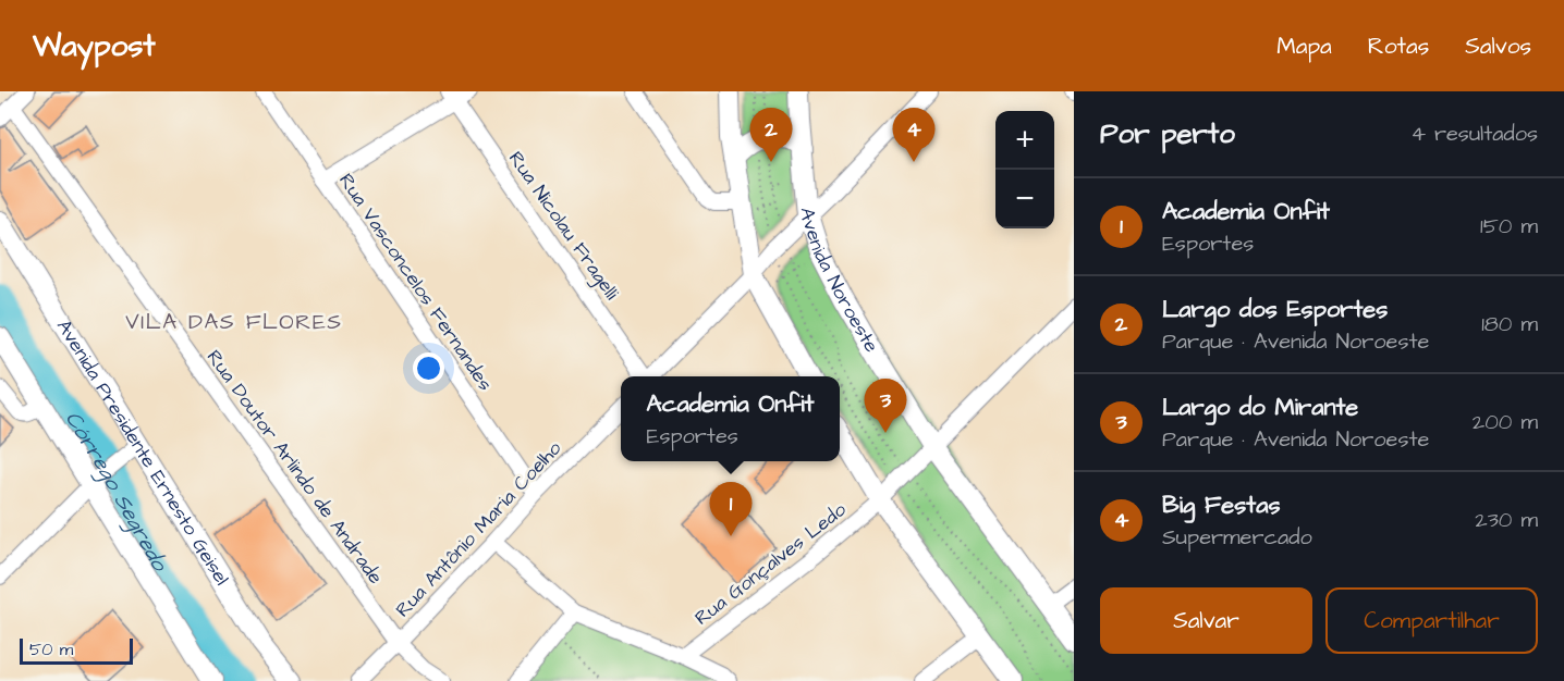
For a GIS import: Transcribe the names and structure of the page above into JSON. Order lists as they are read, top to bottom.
{
  "streets": {
    "main road": ["Avenida Noroeste", "Avenida Presidente Ernesto Geisel"],
    "street": [
      "Rua Nicolau Fragelli",
      "Rua Vasconcelos Fernandes",
      "Rua Doutor Arlindo de Andrade",
      "Rua Antônio Maria Coelho",
      "Rua Gonçalves Ledo"
    ]
  },
  "crossings": [
    ["Avenida Noroeste", "Rua Gonçalves Ledo"],
    ["Rua Vasconcelos Fernandes", "Rua Antônio Maria Coelho"],
    ["Rua Doutor Arlindo de Andrade", "Rua Antônio Maria Coelho"]
  ],
  "districts": ["VILA DAS FLORES"],
  "water": ["Córrego Segredo"],
  "scale_bar": "50 m",
  "page": {
    "header": "Waypost",
    "nav": ["Mapa", "Rotas", "Salvos"],
    "heading": ["Por perto", "4 resultados"],
    "pins": [
      "2",
      "4",
      "3",
      "1"
    ],
    "map_buttons": ["+", "−"],
    "list": [
      {
        "mark": "1",
        "name": "Academia Onfit",
        "note": "Esportes",
        "value": "150 m"
      },
      {
        "mark": "2",
        "name": "Largo dos Esportes",
        "note": "Parque · Avenida Noroeste",
        "value": "180 m"
      },
      {
        "mark": "3",
        "name": "Largo do Mirante",
        "note": "Parque · Avenida Noroeste",
        "value": "200 m"
      },
      {
        "mark": "4",
        "name": "Big Festas",
        "note": "Supermercado",
        "value": "230 m"
      }
    ],
    "popup": ["Academia Onfit", "Esportes"],
    "buttons": ["Salvar", "Compartilhar"],
    "scale": "50 m"
  }
}
